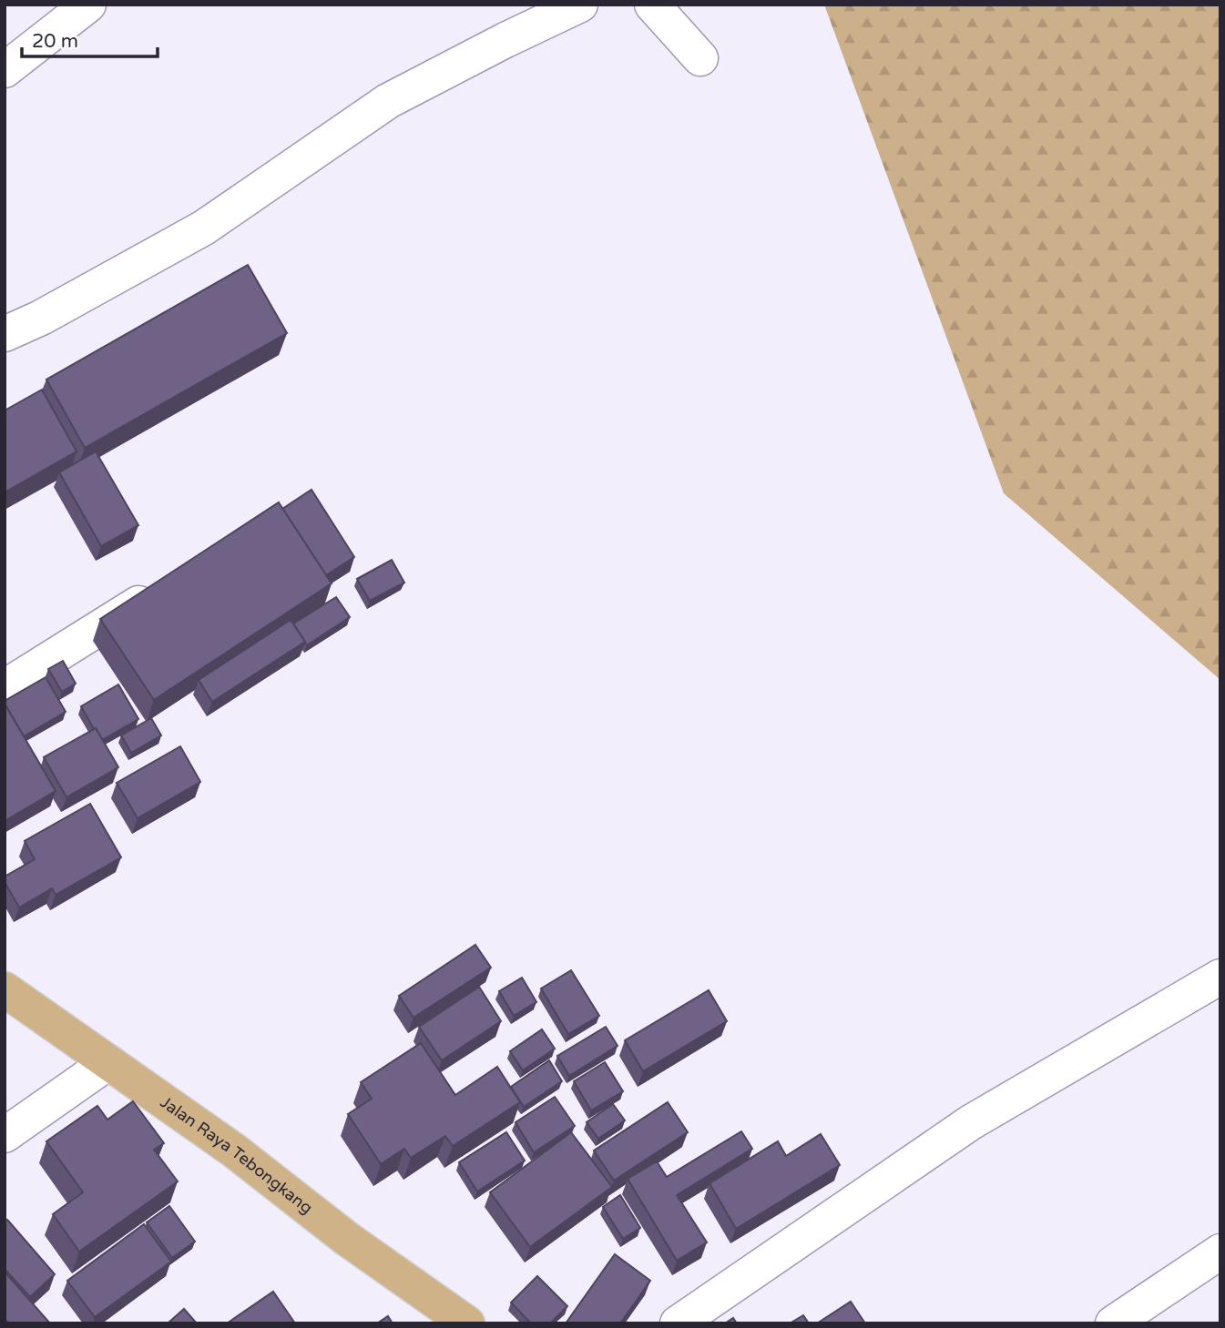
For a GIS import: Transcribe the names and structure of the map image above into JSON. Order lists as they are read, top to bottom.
{
  "streets": {
    "main road": ["Jalan Raya Tebongkang"]
  },
  "scale_bar": "20 m"
}
